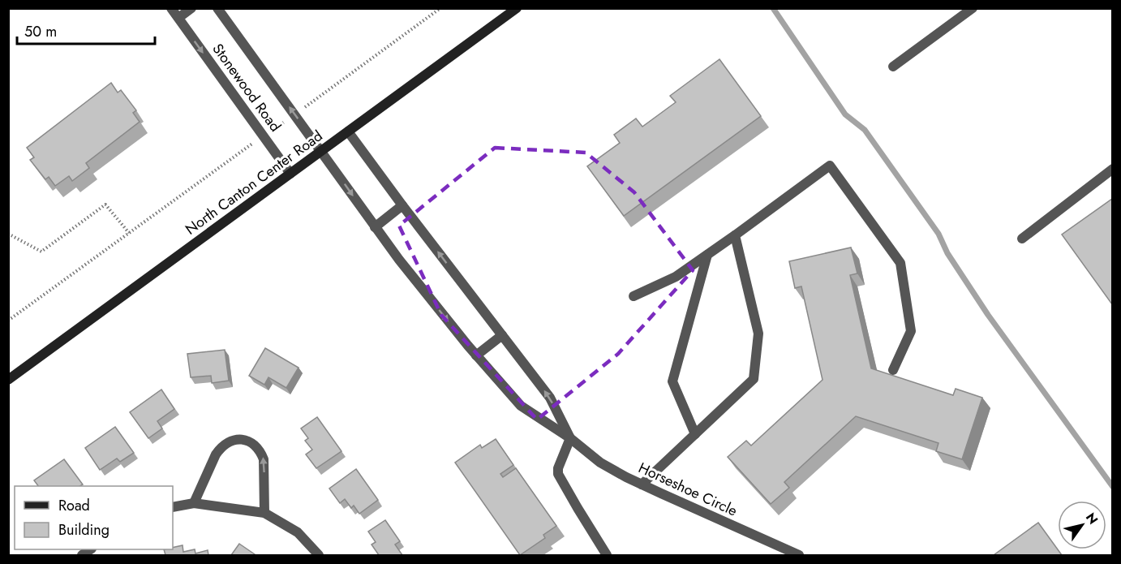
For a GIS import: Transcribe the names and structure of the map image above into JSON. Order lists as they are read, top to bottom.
{
  "streets": {
    "main road": ["North Canton Center Road"],
    "street": ["Stonewood Road", "Horseshoe Circle"]
  },
  "crossings": [
    ["Stonewood Road", "North Canton Center Road"],
    ["Stonewood Road", "Horseshoe Circle"],
    ["North Canton Center Road", "Horseshoe Circle"]
  ],
  "legend": ["Road", "Building"],
  "scale_bar": "50 m",
  "north": "top right"
}
